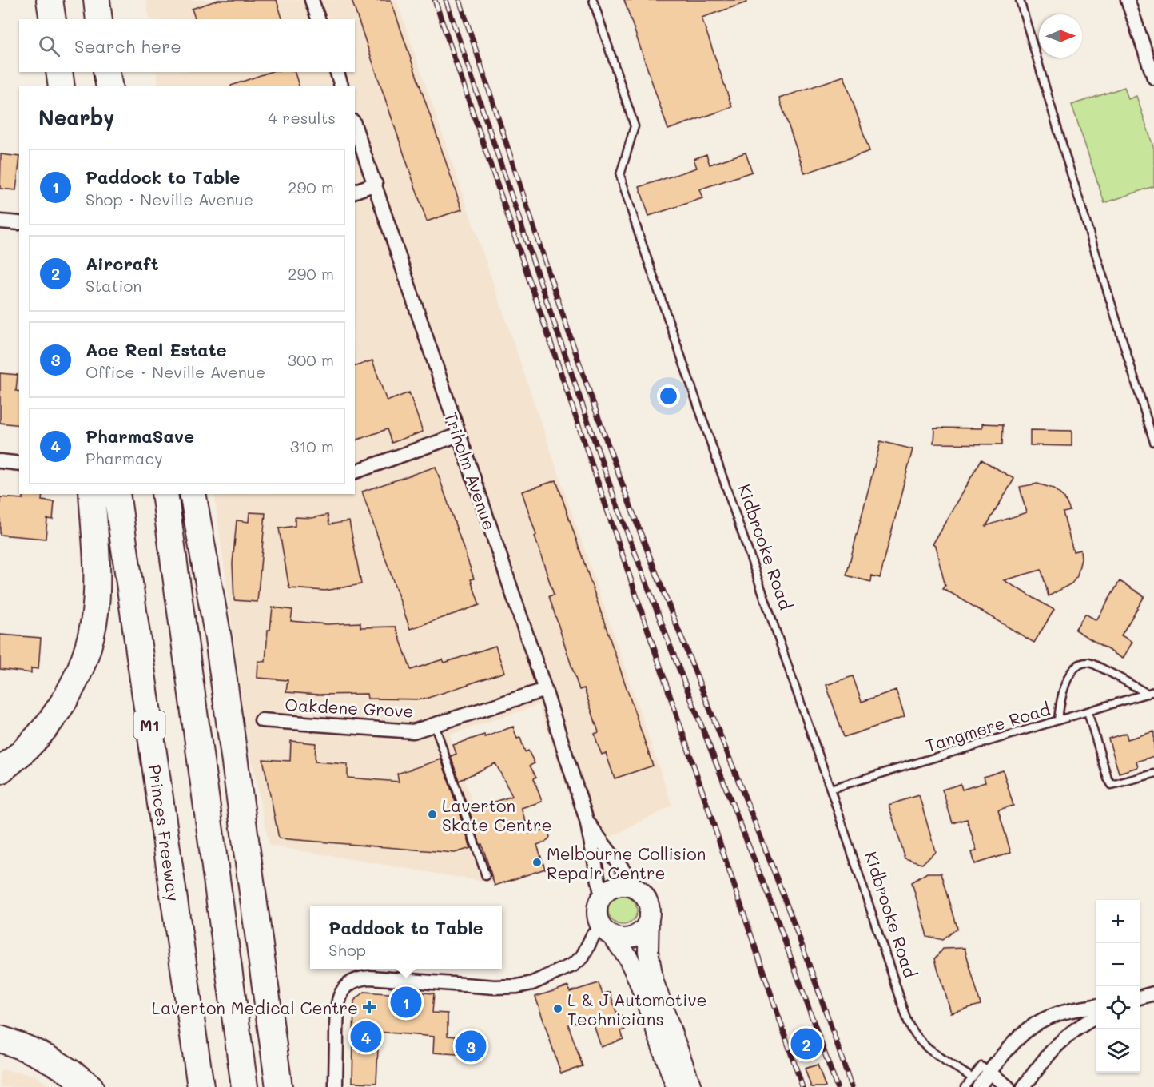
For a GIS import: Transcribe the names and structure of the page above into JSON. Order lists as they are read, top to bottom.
{
  "streets": {
    "highway": ["M1", "Princes Freeway"],
    "street": ["Triholm Avenue", "Oakdene Grove"],
    "lane": ["Kidbrooke Road", "Tangmere Road"]
  },
  "crossings": [
    ["Triholm Avenue", "Oakdene Grove"],
    ["Kidbrooke Road", "Tangmere Road"]
  ],
  "places": {
    "other": ["Laverton Skate Centre", "Melbourne Collision Repair Centre", "L & J Automotive Technicians"],
    "health": ["Laverton Medical Centre"]
  },
  "north": "right",
  "page": {
    "search": "Search here",
    "heading": ["Nearby", "4 results"],
    "list": [
      {
        "mark": "1",
        "name": "Paddock to Table",
        "note": "Shop · Neville Avenue",
        "value": "290 m"
      },
      {
        "mark": "2",
        "name": "Aircraft",
        "note": "Station",
        "value": "290 m"
      },
      {
        "mark": "3",
        "name": "Ace Real Estate",
        "note": "Office · Neville Avenue",
        "value": "300 m"
      },
      {
        "mark": "4",
        "name": "PharmaSave",
        "note": "Pharmacy",
        "value": "310 m"
      }
    ],
    "map_buttons": ["+", "−"],
    "popup": ["Paddock to Table", "Shop"],
    "pins": [
      "1",
      "4",
      "2",
      "3"
    ]
  }
}
